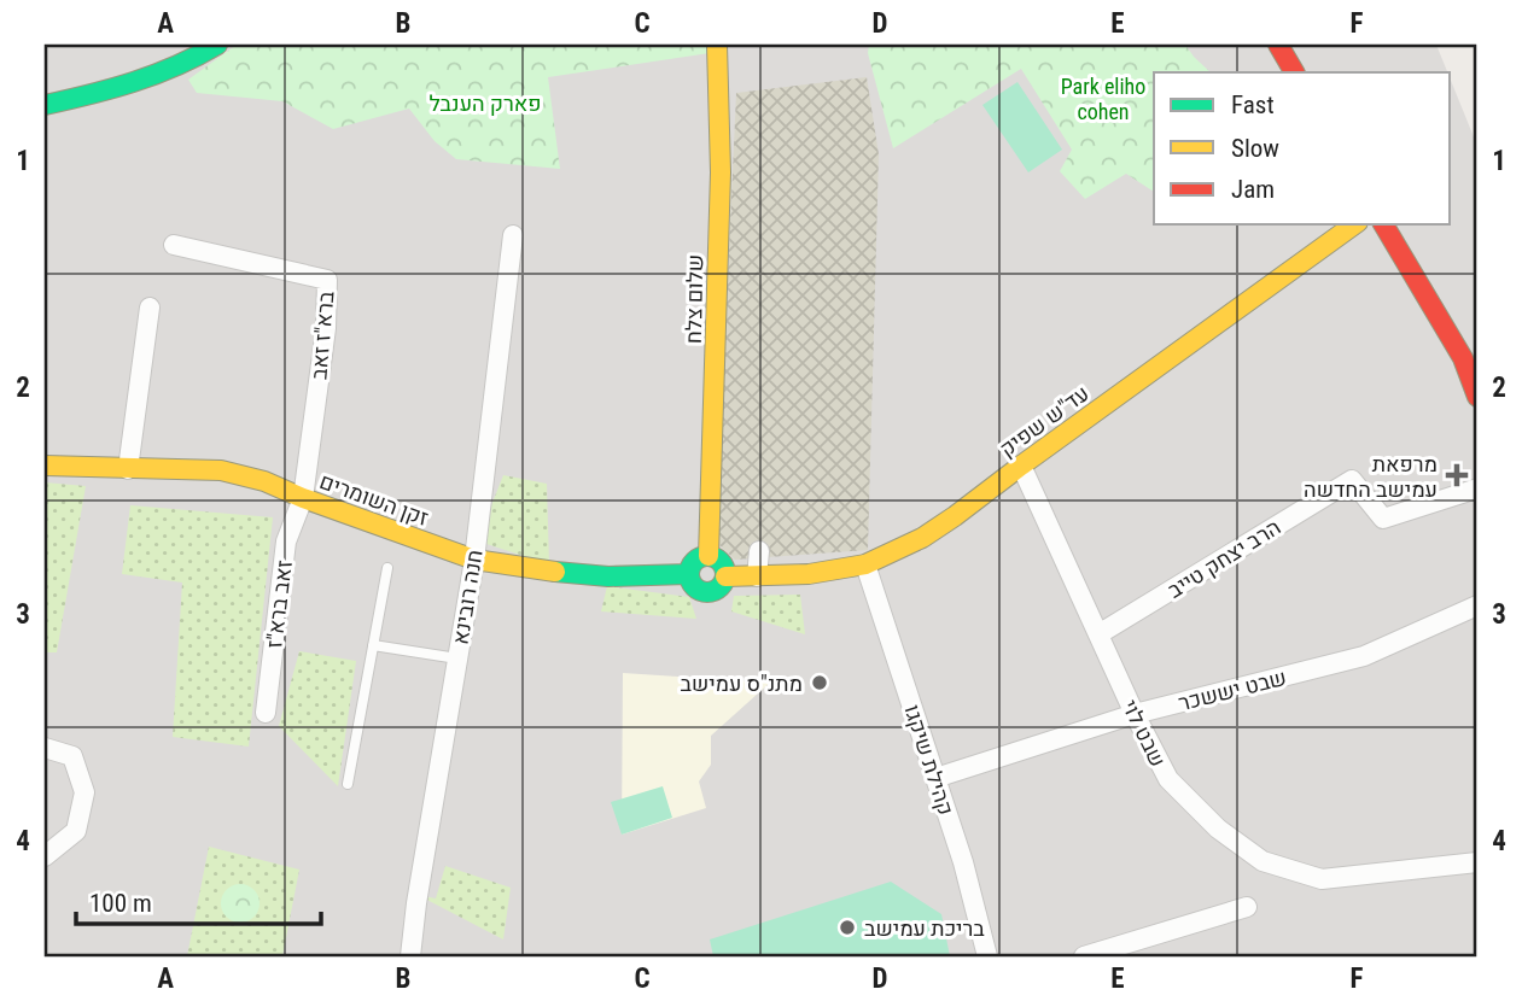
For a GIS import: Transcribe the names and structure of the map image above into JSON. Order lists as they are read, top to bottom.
{
  "streets": {
    "street": [
      "שלום צלח",
      "ברא\"ז זאב",
      "עד\"ש שפיק",
      "זקן השומרים",
      "הרב יצחק טייב",
      "חנה רובינא",
      "זאב ברא\"ז",
      "שבט יששכר",
      "שבט לוי",
      "קהילת שיקגו"
    ]
  },
  "crossings": [
    ["שלום צלח", "עד\"ש שפיק"],
    ["שלום צלח", "זקן השומרים"],
    ["ברא\"ז זאב", "זקן השומרים"],
    ["ברא\"ז זאב", "זאב ברא\"ז"],
    ["עד\"ש שפיק", "זקן השומרים"],
    ["עד\"ש שפיק", "שבט לוי"],
    ["עד\"ש שפיק", "קהילת שיקגו"],
    ["זקן השומרים", "חנה רובינא"],
    ["זקן השומרים", "זאב ברא\"ז"],
    ["הרב יצחק טייב", "שבט לוי"],
    ["שבט יששכר", "שבט לוי"],
    ["שבט יששכר", "קהילת שיקגו"]
  ],
  "parks": ["Park eliho cohen", "פארק הענבל"],
  "places": {
    "health": ["מרפאת עמישב החדשה"],
    "other": ["מתנ\"ס עמישב", "בריכת עמישב"]
  },
  "legend": ["Fast", "Slow", "Jam"],
  "scale_bar": "100 m",
  "grid": {
    "columns": [
      "A",
      "B",
      "C",
      "D",
      "E",
      "F"
    ],
    "rows": [
      "1",
      "2",
      "3",
      "4"
    ]
  }
}
